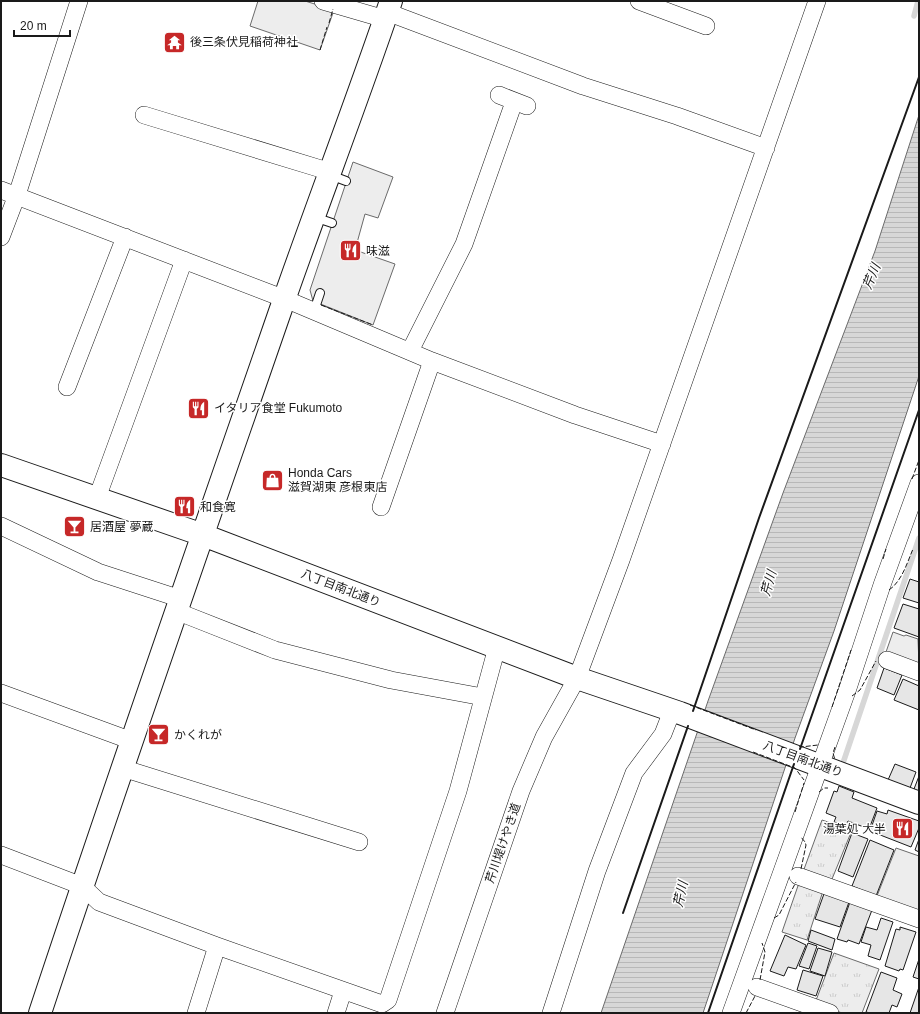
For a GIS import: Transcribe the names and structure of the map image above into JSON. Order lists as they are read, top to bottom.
{
  "streets": {
    "street": ["八丁目南北通り", "芹川堤けやき道"]
  },
  "crossings": [
    ["八丁目南北通り", "芹川堤けやき道"]
  ],
  "water": ["芹川"],
  "places": {
    "temple": ["後三条伏見稲荷神社"],
    "restaurant": [
      "味滋",
      "イタリア食堂 Fukumoto",
      "和食寛",
      "湯葉処 大半"
    ],
    "shop": ["Honda Cars 滋賀湖東 彦根東店"],
    "bar": ["居酒屋 夢蔵", "かくれが"]
  },
  "scale_bar": "20 m"
}
